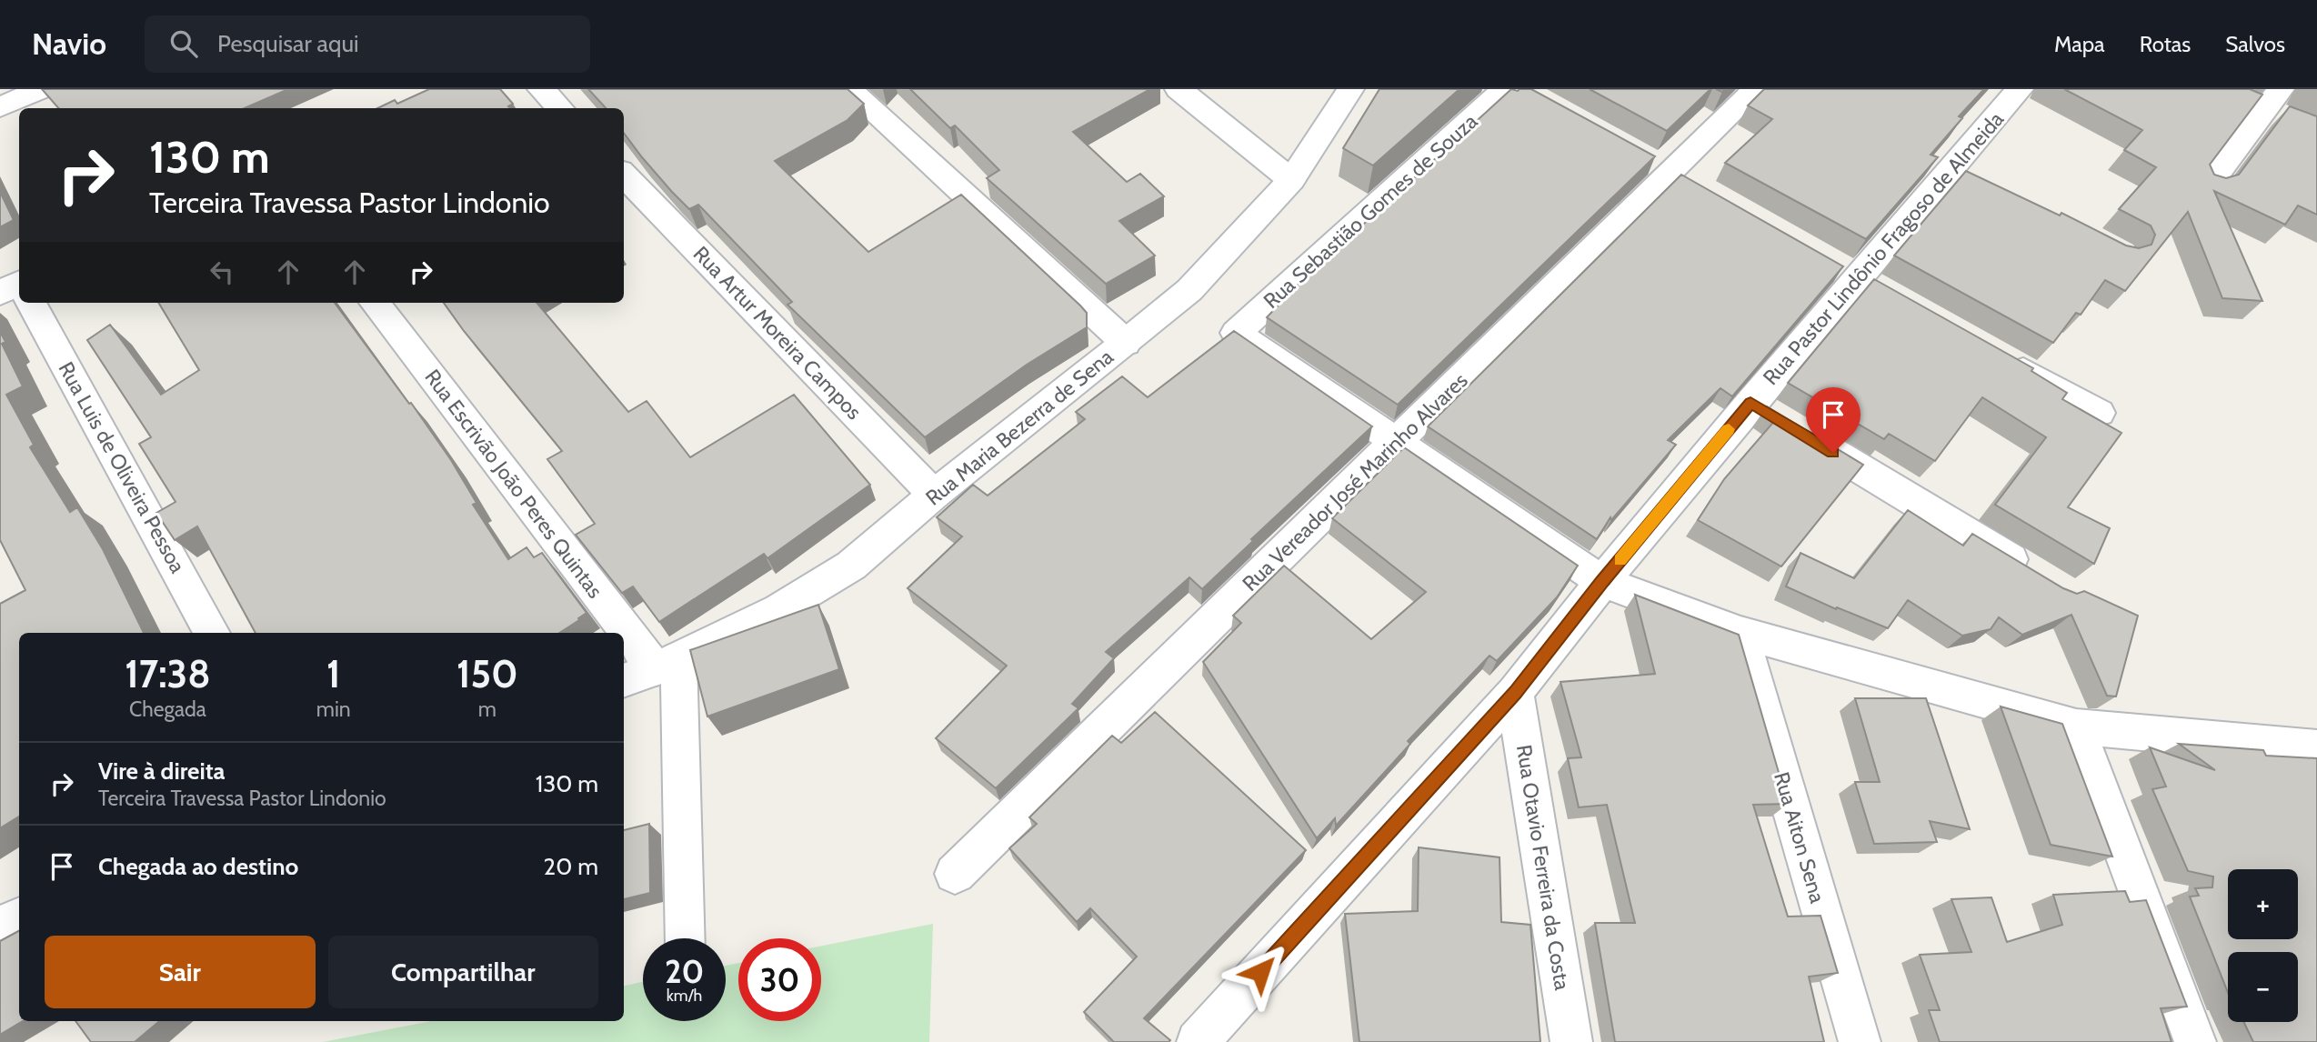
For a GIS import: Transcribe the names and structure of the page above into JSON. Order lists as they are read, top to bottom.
{
  "streets": {
    "street": [
      "Rua Sebastião Gomes de Souza",
      "Rua Pastor Lindônio Fragoso de Almeida",
      "Rua Artur Moreira Campos",
      "Rua Maria Bezerra de Sena",
      "Rua Luis de Oliveira Pessoa",
      "Rua Vereador José Marinho Alvares",
      "Rua Escrivão João Peres Quintas",
      "Rua Aiton Sena",
      "Rua Otavio Ferreira da Costa"
    ]
  },
  "crossings": [
    ["Rua Sebastião Gomes de Souza", "Rua Vereador José Marinho Alvares"],
    ["Rua Pastor Lindônio Fragoso de Almeida", "Rua Otavio Ferreira da Costa"],
    ["Rua Artur Moreira Campos", "Rua Maria Bezerra de Sena"],
    ["Rua Maria Bezerra de Sena", "Rua Escrivão João Peres Quintas"]
  ],
  "page": {
    "header": "Navio",
    "search": "Pesquisar aqui",
    "nav": ["Mapa", "Rotas", "Salvos"],
    "turn": ["130 m", "Terceira Travessa Pastor Lindonio"],
    "eta": [
      "17:38",
      "Chegada",
      "1",
      "min",
      "150",
      "m"
    ],
    "list": [
      {
        "name": "Vire à direita",
        "note": "Terceira Travessa Pastor Lindonio",
        "value": "130 m"
      },
      {
        "name": "Chegada ao destino",
        "value": "20 m"
      }
    ],
    "map_buttons": ["+", "−"],
    "buttons": ["Sair", "Compartilhar"],
    "speed": "20 km/h",
    "limit": "30"
  }
}
